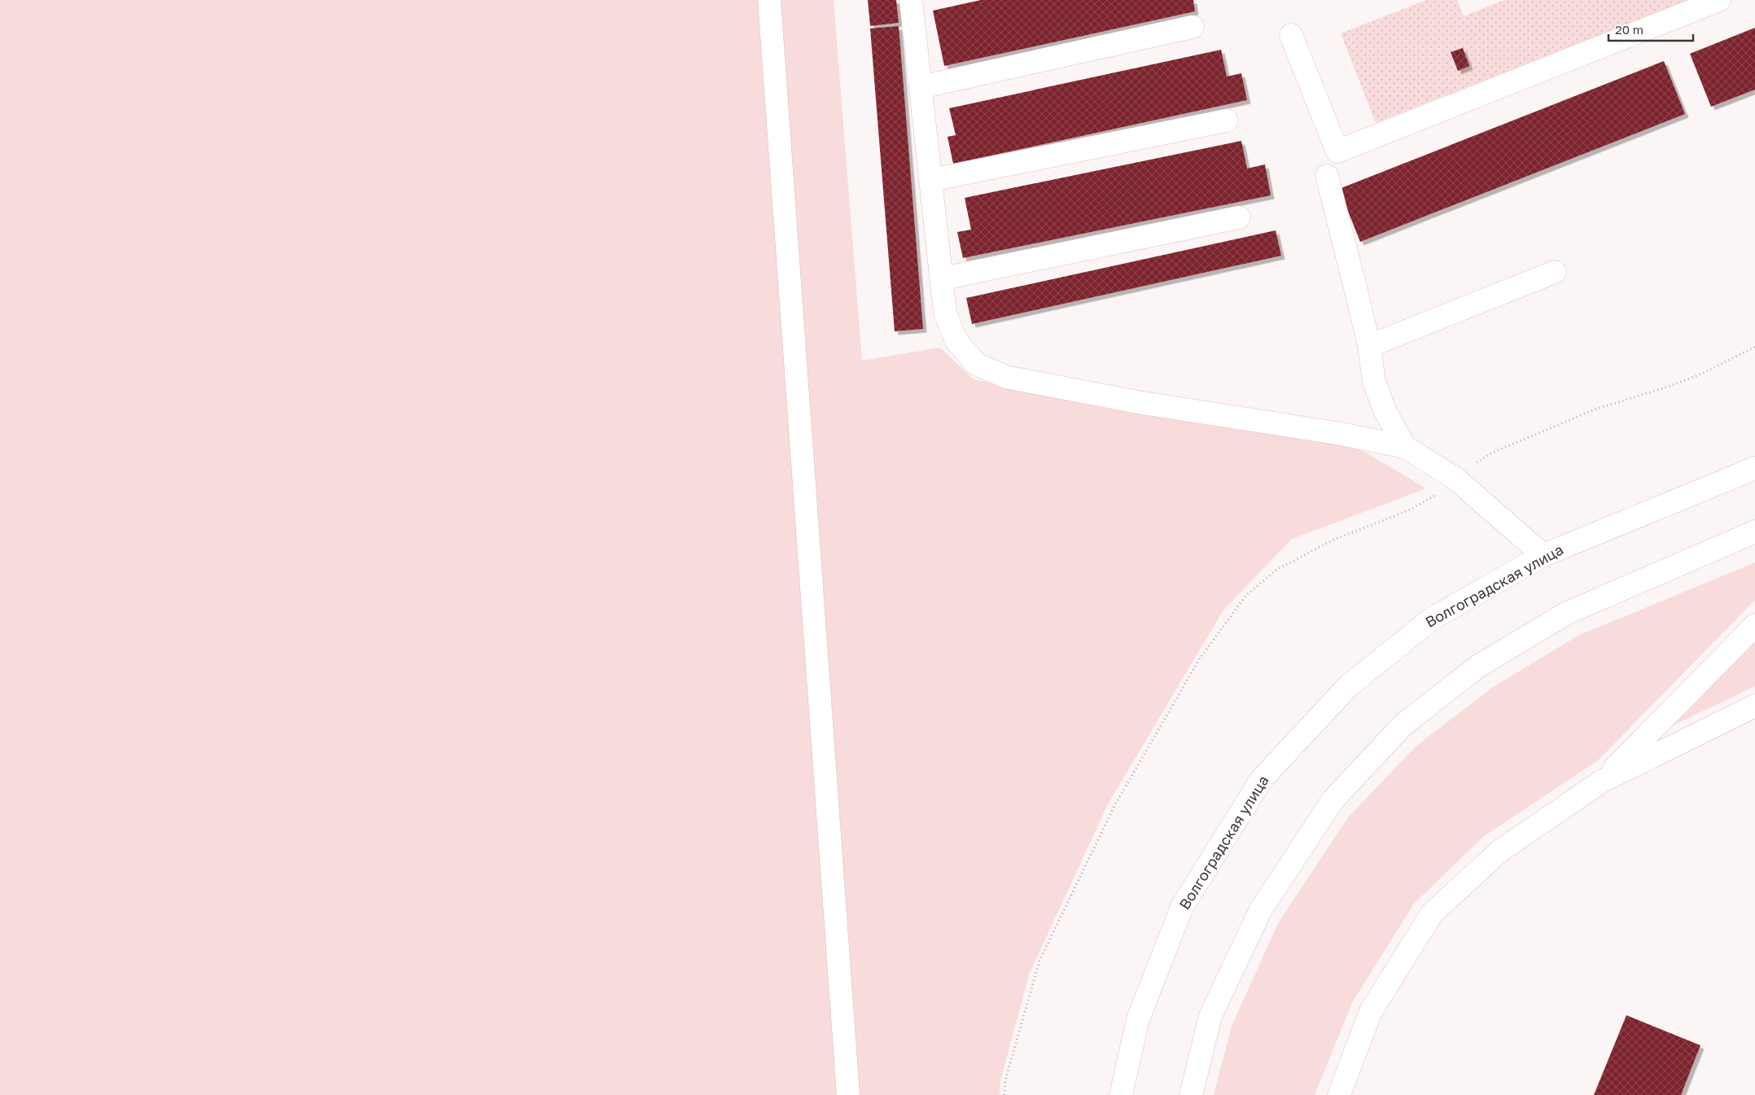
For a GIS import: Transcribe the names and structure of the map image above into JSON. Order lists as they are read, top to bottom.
{
  "streets": {
    "main road": ["Волгоградская улица"]
  },
  "scale_bar": "20 m"
}
